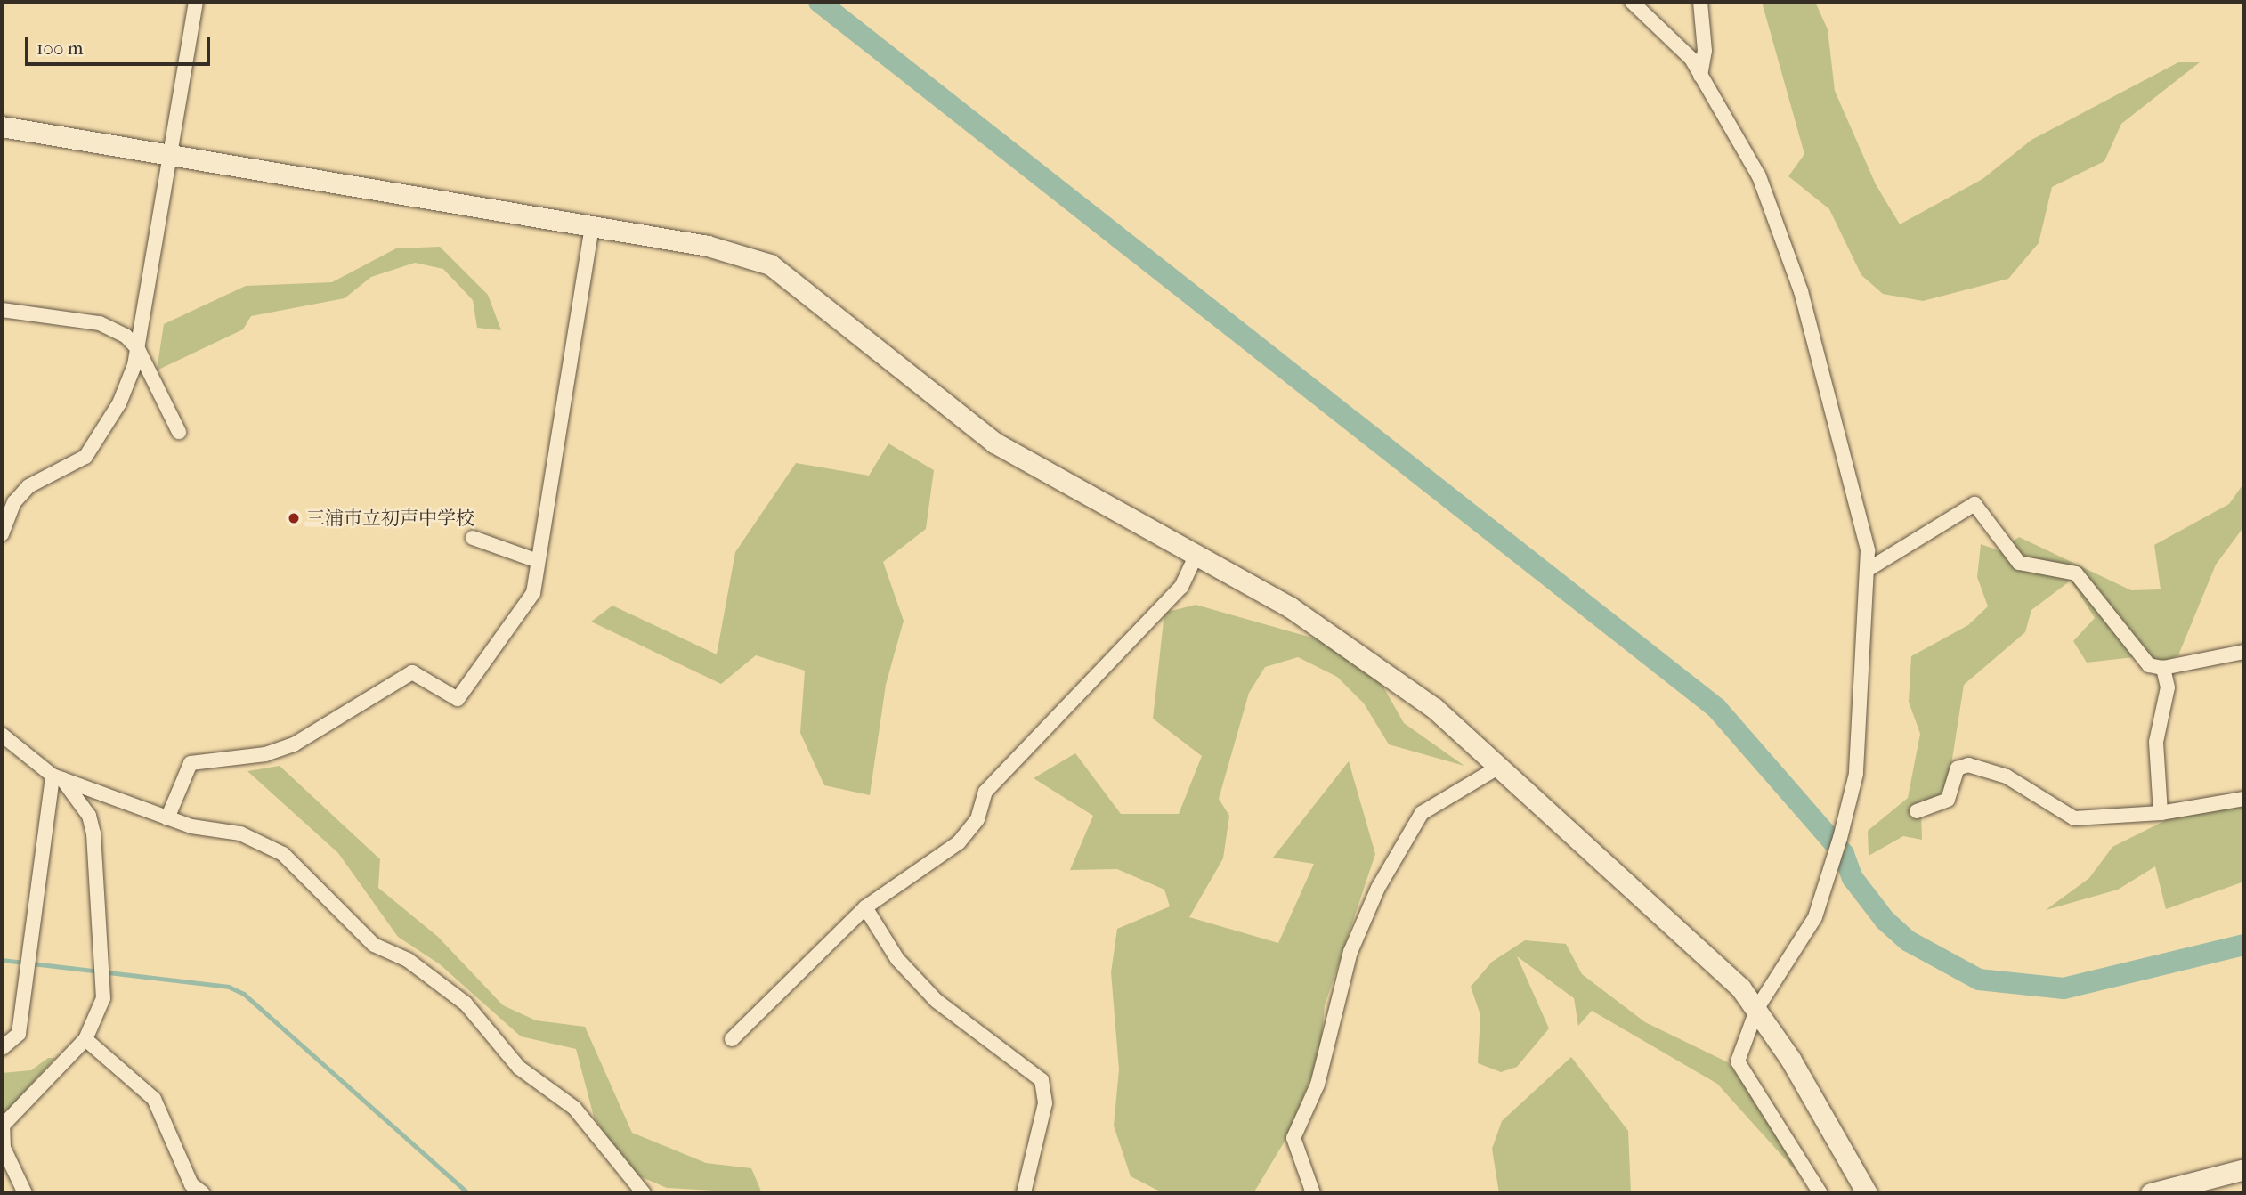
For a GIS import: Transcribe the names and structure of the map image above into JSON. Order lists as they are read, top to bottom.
{
  "places": ["三浦市立初声中学校"],
  "scale_bar": "100 m"
}
